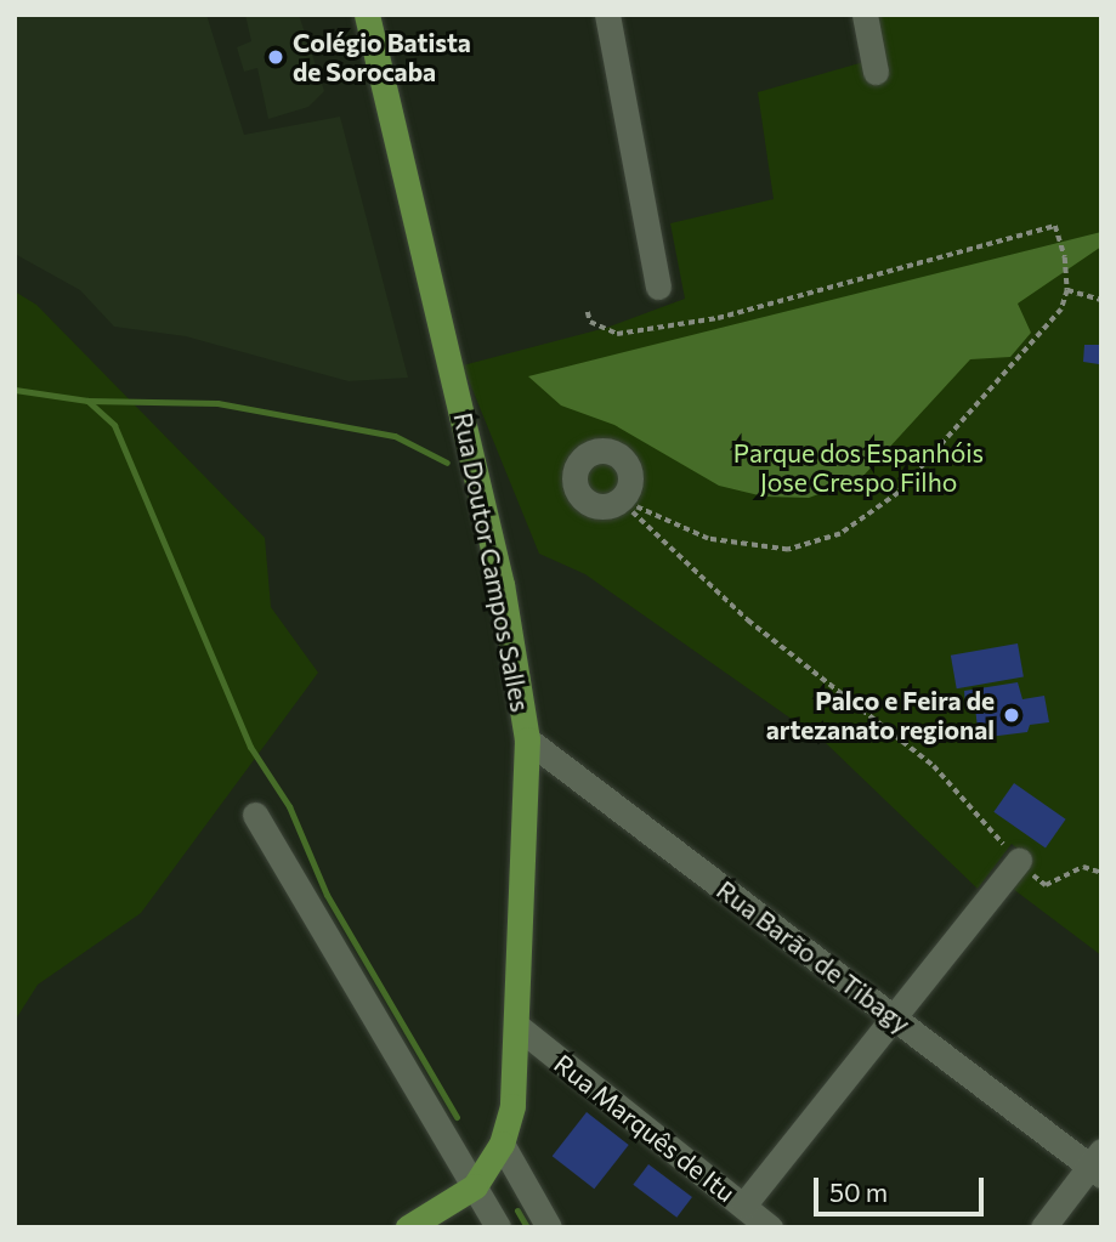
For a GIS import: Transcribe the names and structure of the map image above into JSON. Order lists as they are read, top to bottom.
{
  "streets": {
    "main road": ["Rua Doutor Campos Salles"],
    "street": ["Rua Barão de Tibagy", "Rua Marquês de Itu"]
  },
  "crossings": [
    ["Rua Doutor Campos Salles", "Rua Barão de Tibagy"],
    ["Rua Doutor Campos Salles", "Rua Marquês de Itu"]
  ],
  "parks": ["Parque dos Espanhóis Jose Crespo Filho"],
  "places": ["Colégio Batista de Sorocaba", "Palco e Feira de artezanato regional"],
  "scale_bar": "50 m"
}
